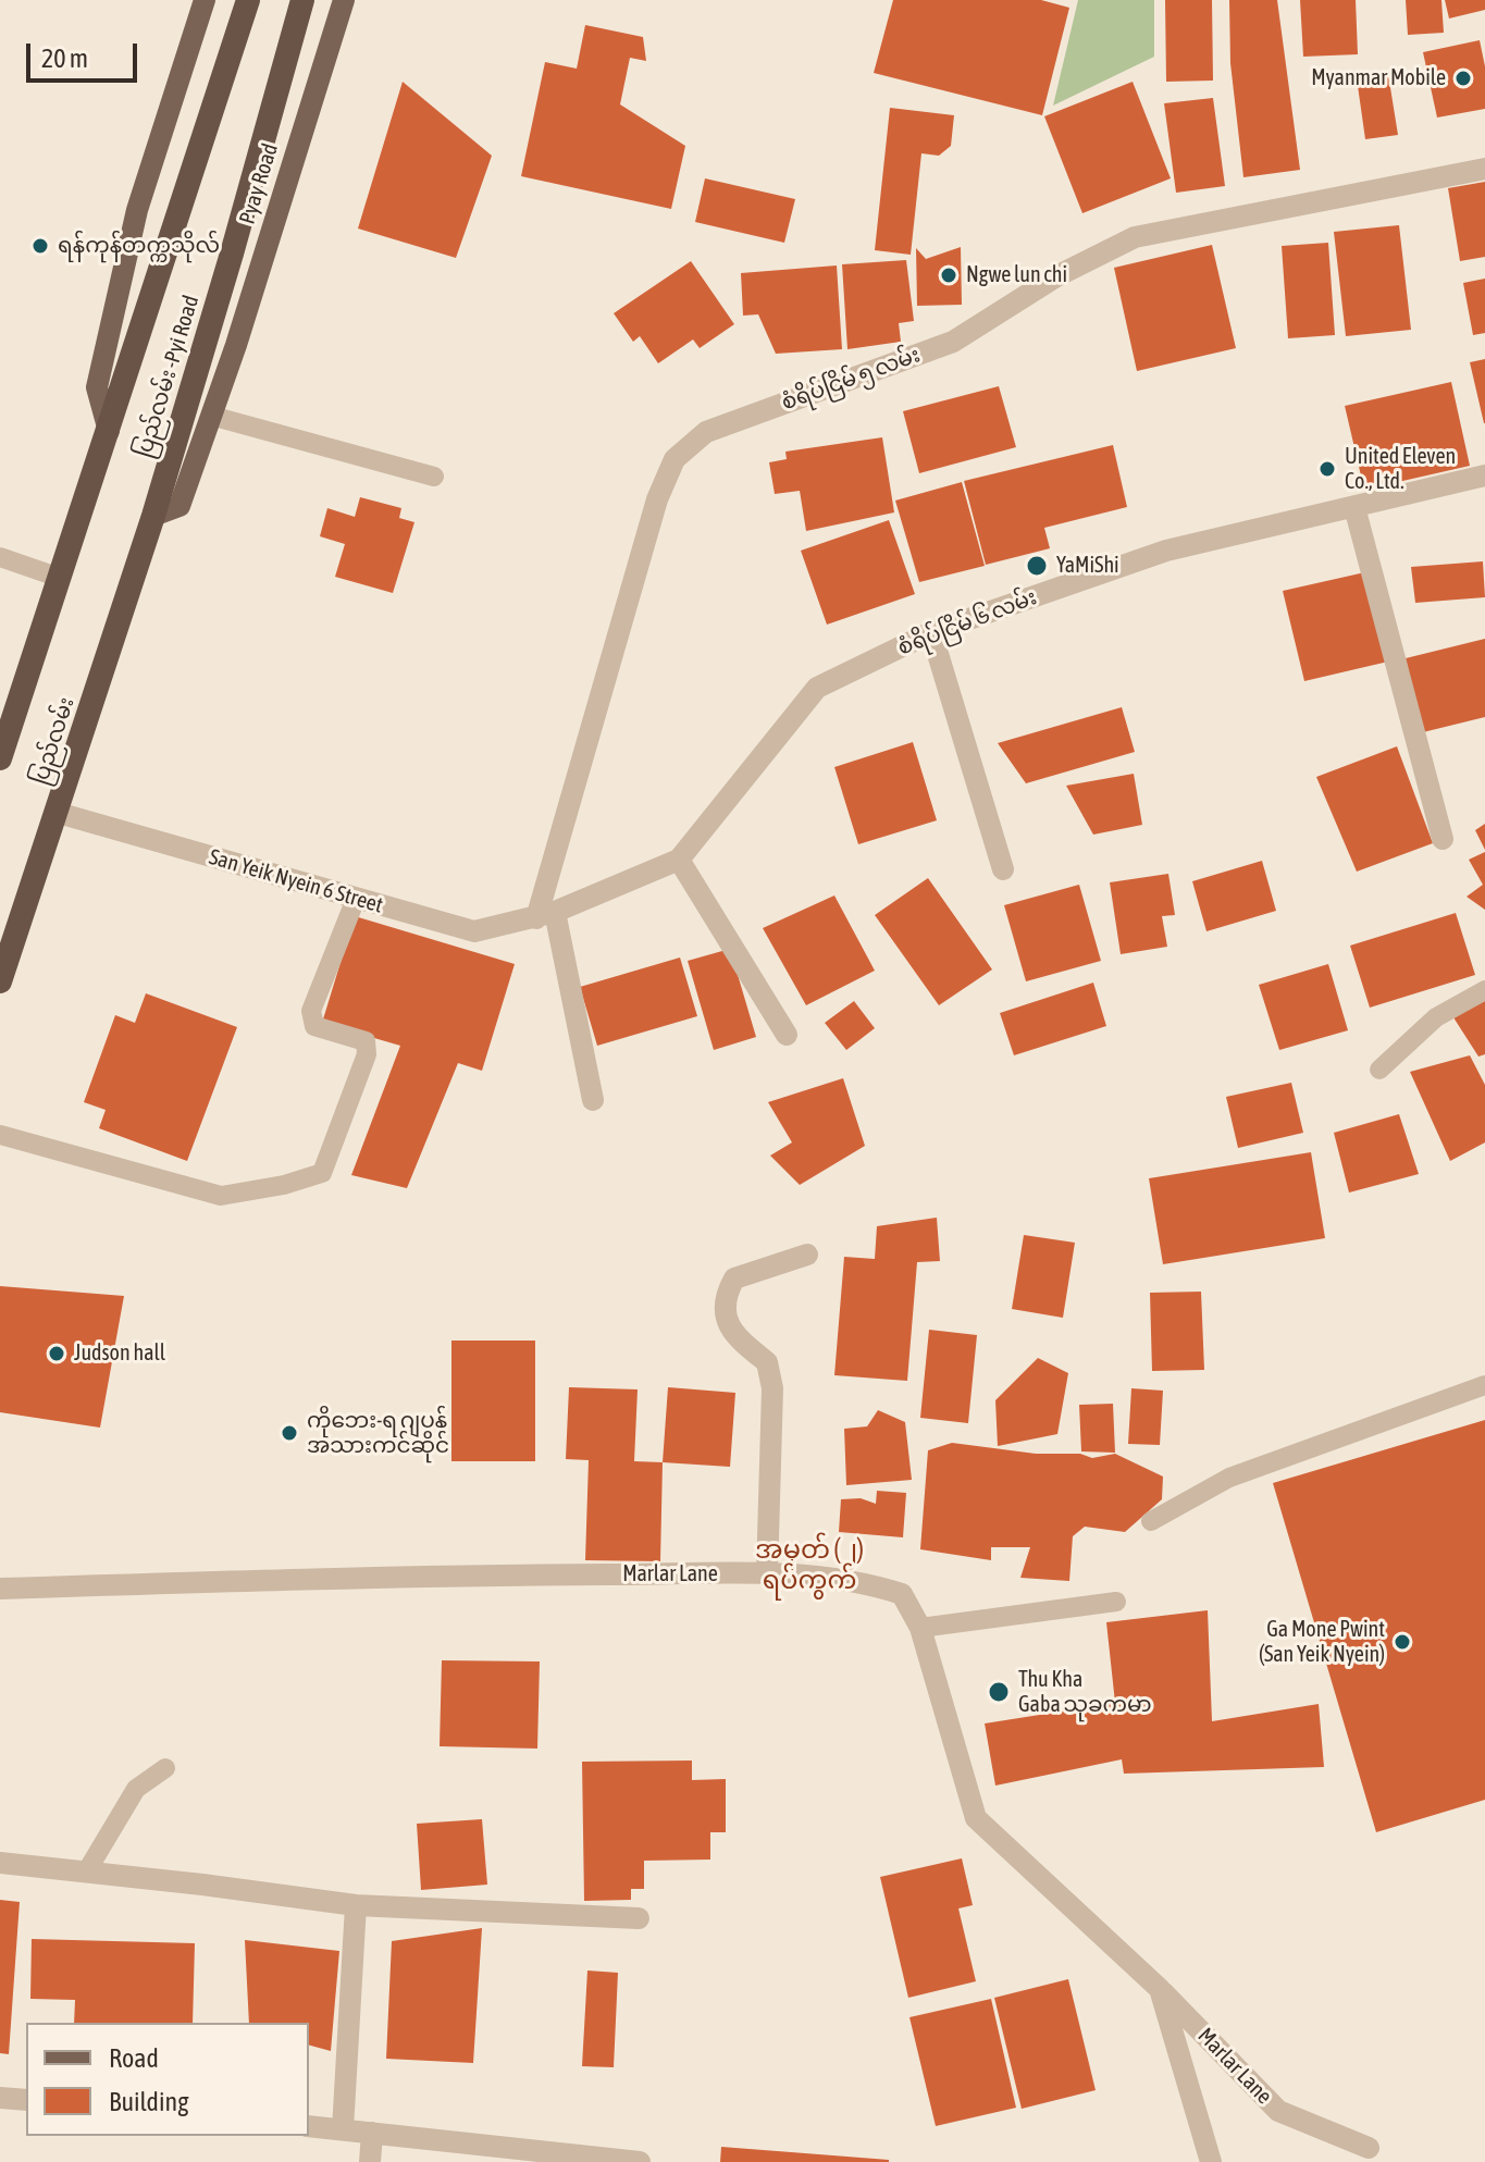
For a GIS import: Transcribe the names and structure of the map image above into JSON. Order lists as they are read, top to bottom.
{
  "streets": {
    "highway": ["Pyay Road", "ပြည်လမ်း -Pyi Road", "ပြည်လမ်း"],
    "street": [
      "စံရိပ်ငြိမ် ၅ လမ်း",
      "စံရိပ်ငြိမ် ၆ လမ်း",
      "San Yeik Nyein 6 Street",
      "Marlar Lane"
    ]
  },
  "crossings": [
    ["Pyay Road", "ပြည်လမ်း -Pyi Road"],
    ["Pyay Road", "ပြည်လမ်း"],
    ["ပြည်လမ်း -Pyi Road", "ပြည်လမ်း"],
    ["စံရိပ်ငြိမ် ၅ လမ်း", "စံရိပ်ငြိမ် ၆ လမ်း"],
    ["စံရိပ်ငြိမ် ၅ လမ်း", "San Yeik Nyein 6 Street"],
    ["စံရိပ်ငြိမ် ၆ လမ်း", "San Yeik Nyein 6 Street"],
    ["ပြည်လမ်း", "San Yeik Nyein 6 Street"]
  ],
  "districts": ["အမှတ် (၂) ရပ်ကွက်"],
  "places": [
    "Myanmar Mobile",
    "ရန်ကုန်တက္ကသိုလ်",
    "Ngwe lun chi",
    "United Eleven Co., Ltd.",
    "YaMiShi",
    "Judson hall",
    "ကိုဘေး-ရ ဂျပန် အသားကင်ဆိုင်",
    "Ga Mone Pwint (San Yeik Nyein)",
    "Thu Kha Gaba သုခကမာ"
  ],
  "legend": ["Road", "Building"],
  "scale_bar": "20 m"
}
